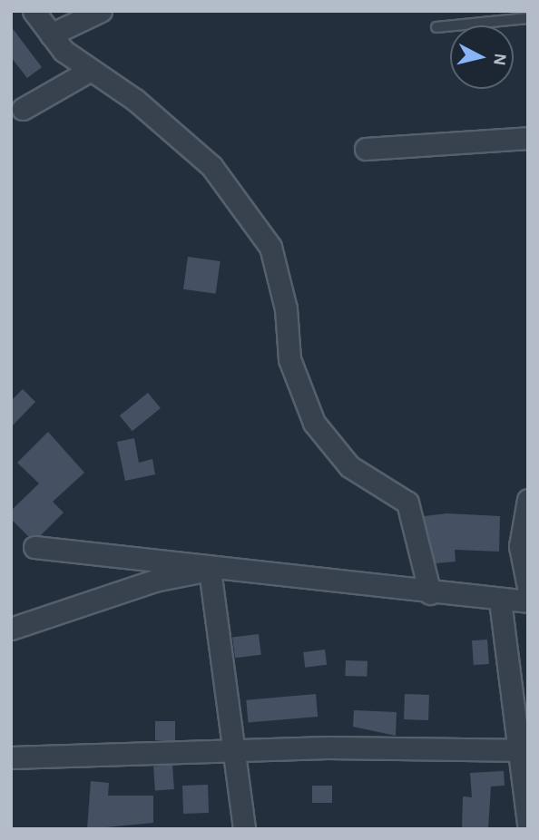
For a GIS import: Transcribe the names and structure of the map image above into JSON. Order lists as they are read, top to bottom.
{
  "north": "right"
}
